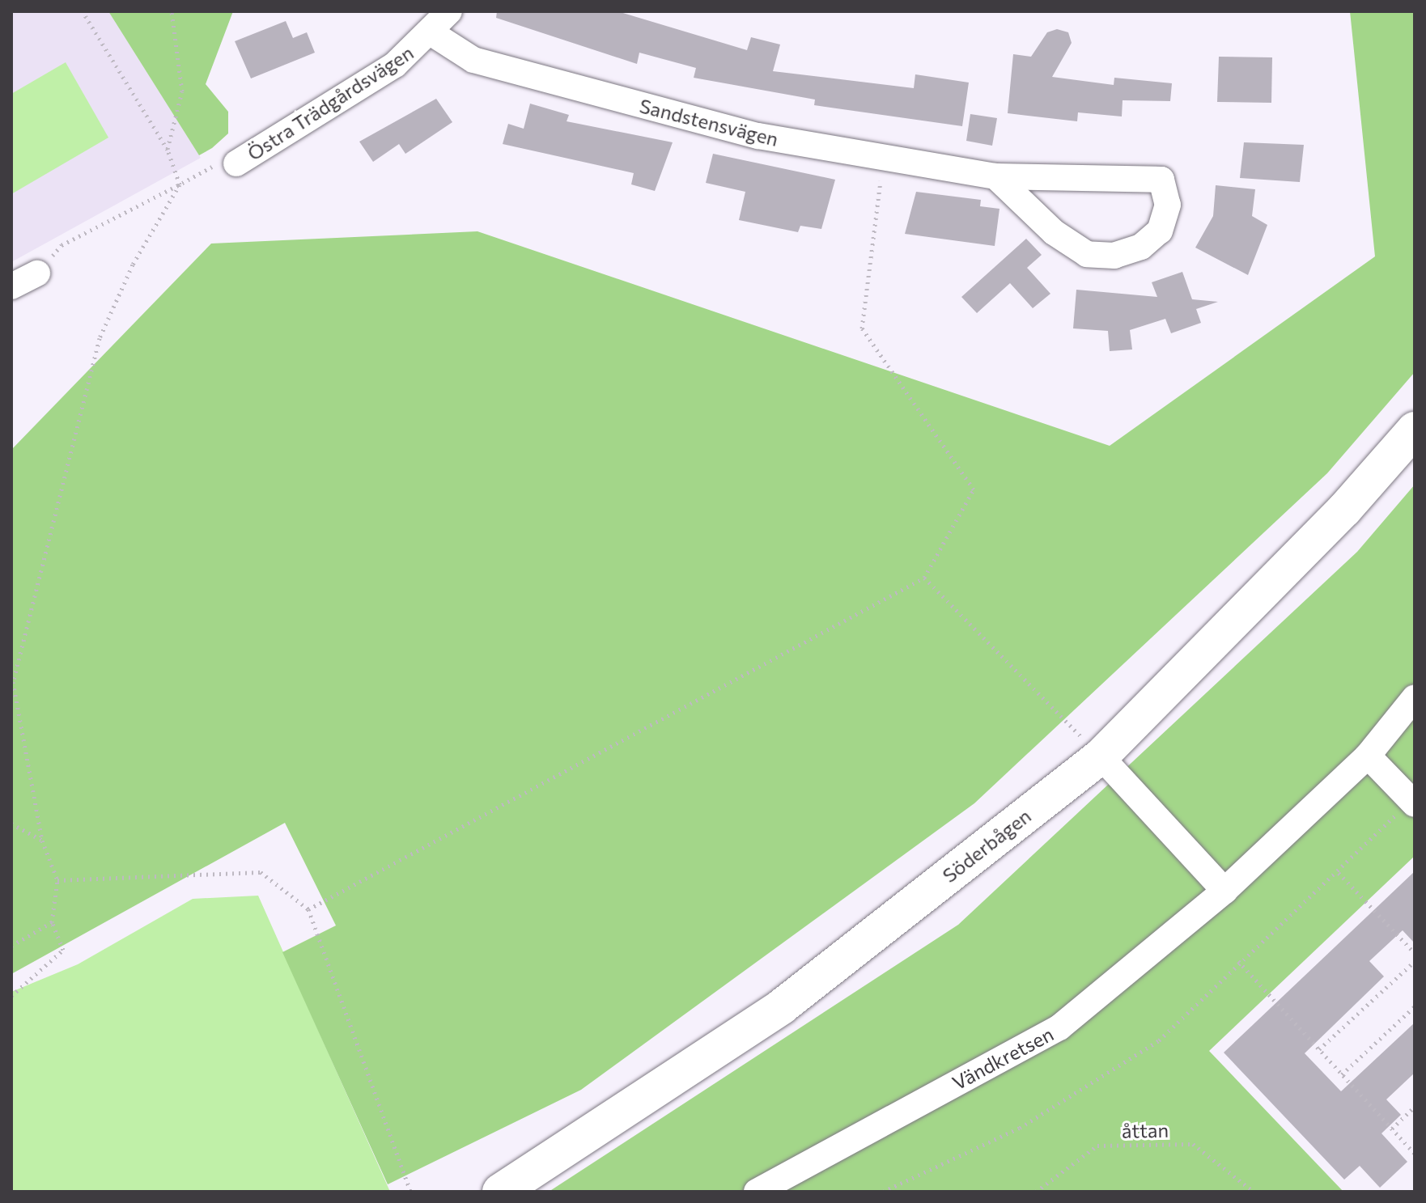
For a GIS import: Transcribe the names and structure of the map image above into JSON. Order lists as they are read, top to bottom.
{
  "streets": {
    "street": [
      "Östra Trädgårdsvägen",
      "Sandstensvägen",
      "Söderbågen",
      "Vändkretsen"
    ],
    "path": ["åttan"]
  },
  "crossings": [
    ["Östra Trädgårdsvägen", "Sandstensvägen"]
  ]
}
